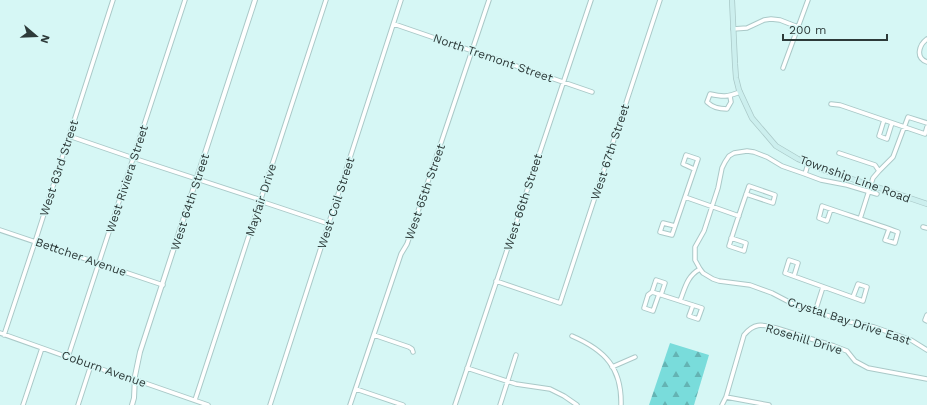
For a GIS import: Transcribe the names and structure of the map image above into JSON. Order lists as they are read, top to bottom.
{
  "streets": {
    "main road": ["Township Line Road"],
    "street": [
      "North Tremont Street",
      "West 67th Street",
      "West 63rd Street",
      "West Riviera Street",
      "West 65th Street",
      "Mayfair Drive",
      "West 64th Street",
      "West 66th Street",
      "West Coil Street",
      "Bettcher Avenue",
      "Crystal Bay Drive East",
      "Rosehill Drive",
      "Coburn Avenue"
    ]
  },
  "crossings": [
    ["North Tremont Street", "West 65th Street"],
    ["North Tremont Street", "West 66th Street"],
    ["North Tremont Street", "West Coil Street"],
    ["West 67th Street", "West 66th Street"],
    ["West 63rd Street", "Bettcher Avenue"],
    ["West 63rd Street", "Coburn Avenue"],
    ["West Riviera Street", "Bettcher Avenue"],
    ["West Riviera Street", "Coburn Avenue"],
    ["Mayfair Drive", "Coburn Avenue"],
    ["West 64th Street", "Bettcher Avenue"],
    ["West 64th Street", "Coburn Avenue"]
  ],
  "scale_bar": "200 m",
  "north": "right"
}
